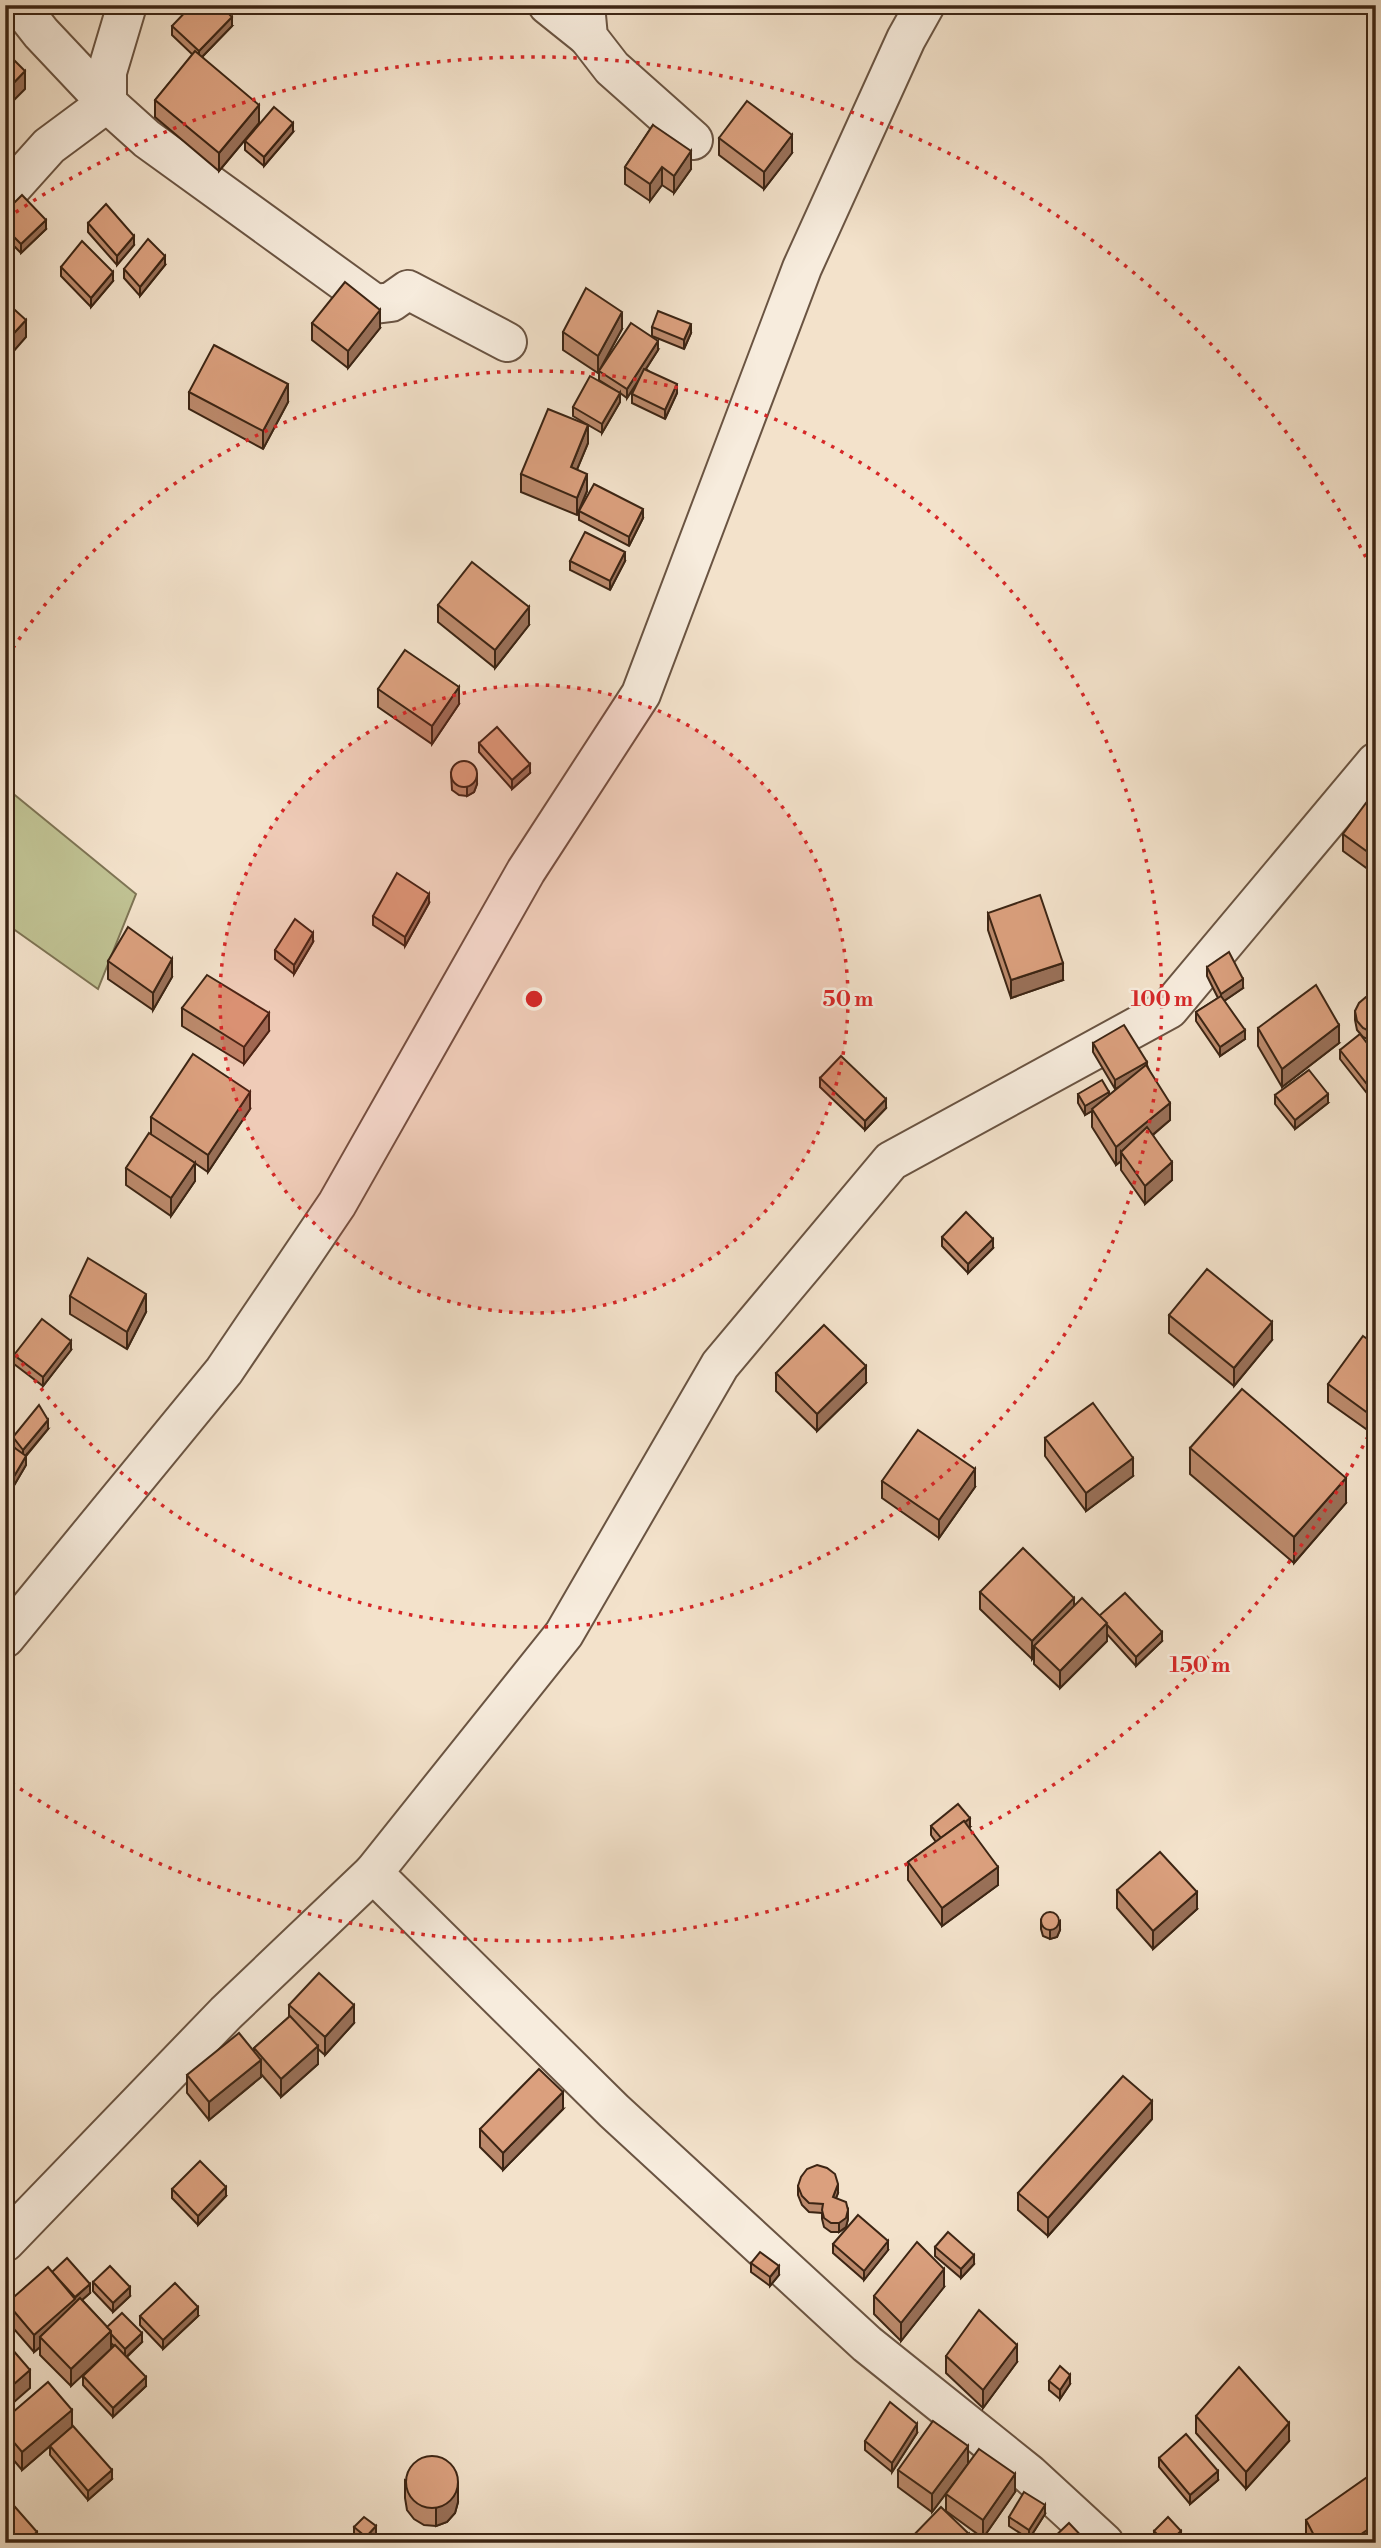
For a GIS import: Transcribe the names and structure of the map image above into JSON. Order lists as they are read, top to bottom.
{
  "rings": ["50 m", "100 m", "150 m"]
}
